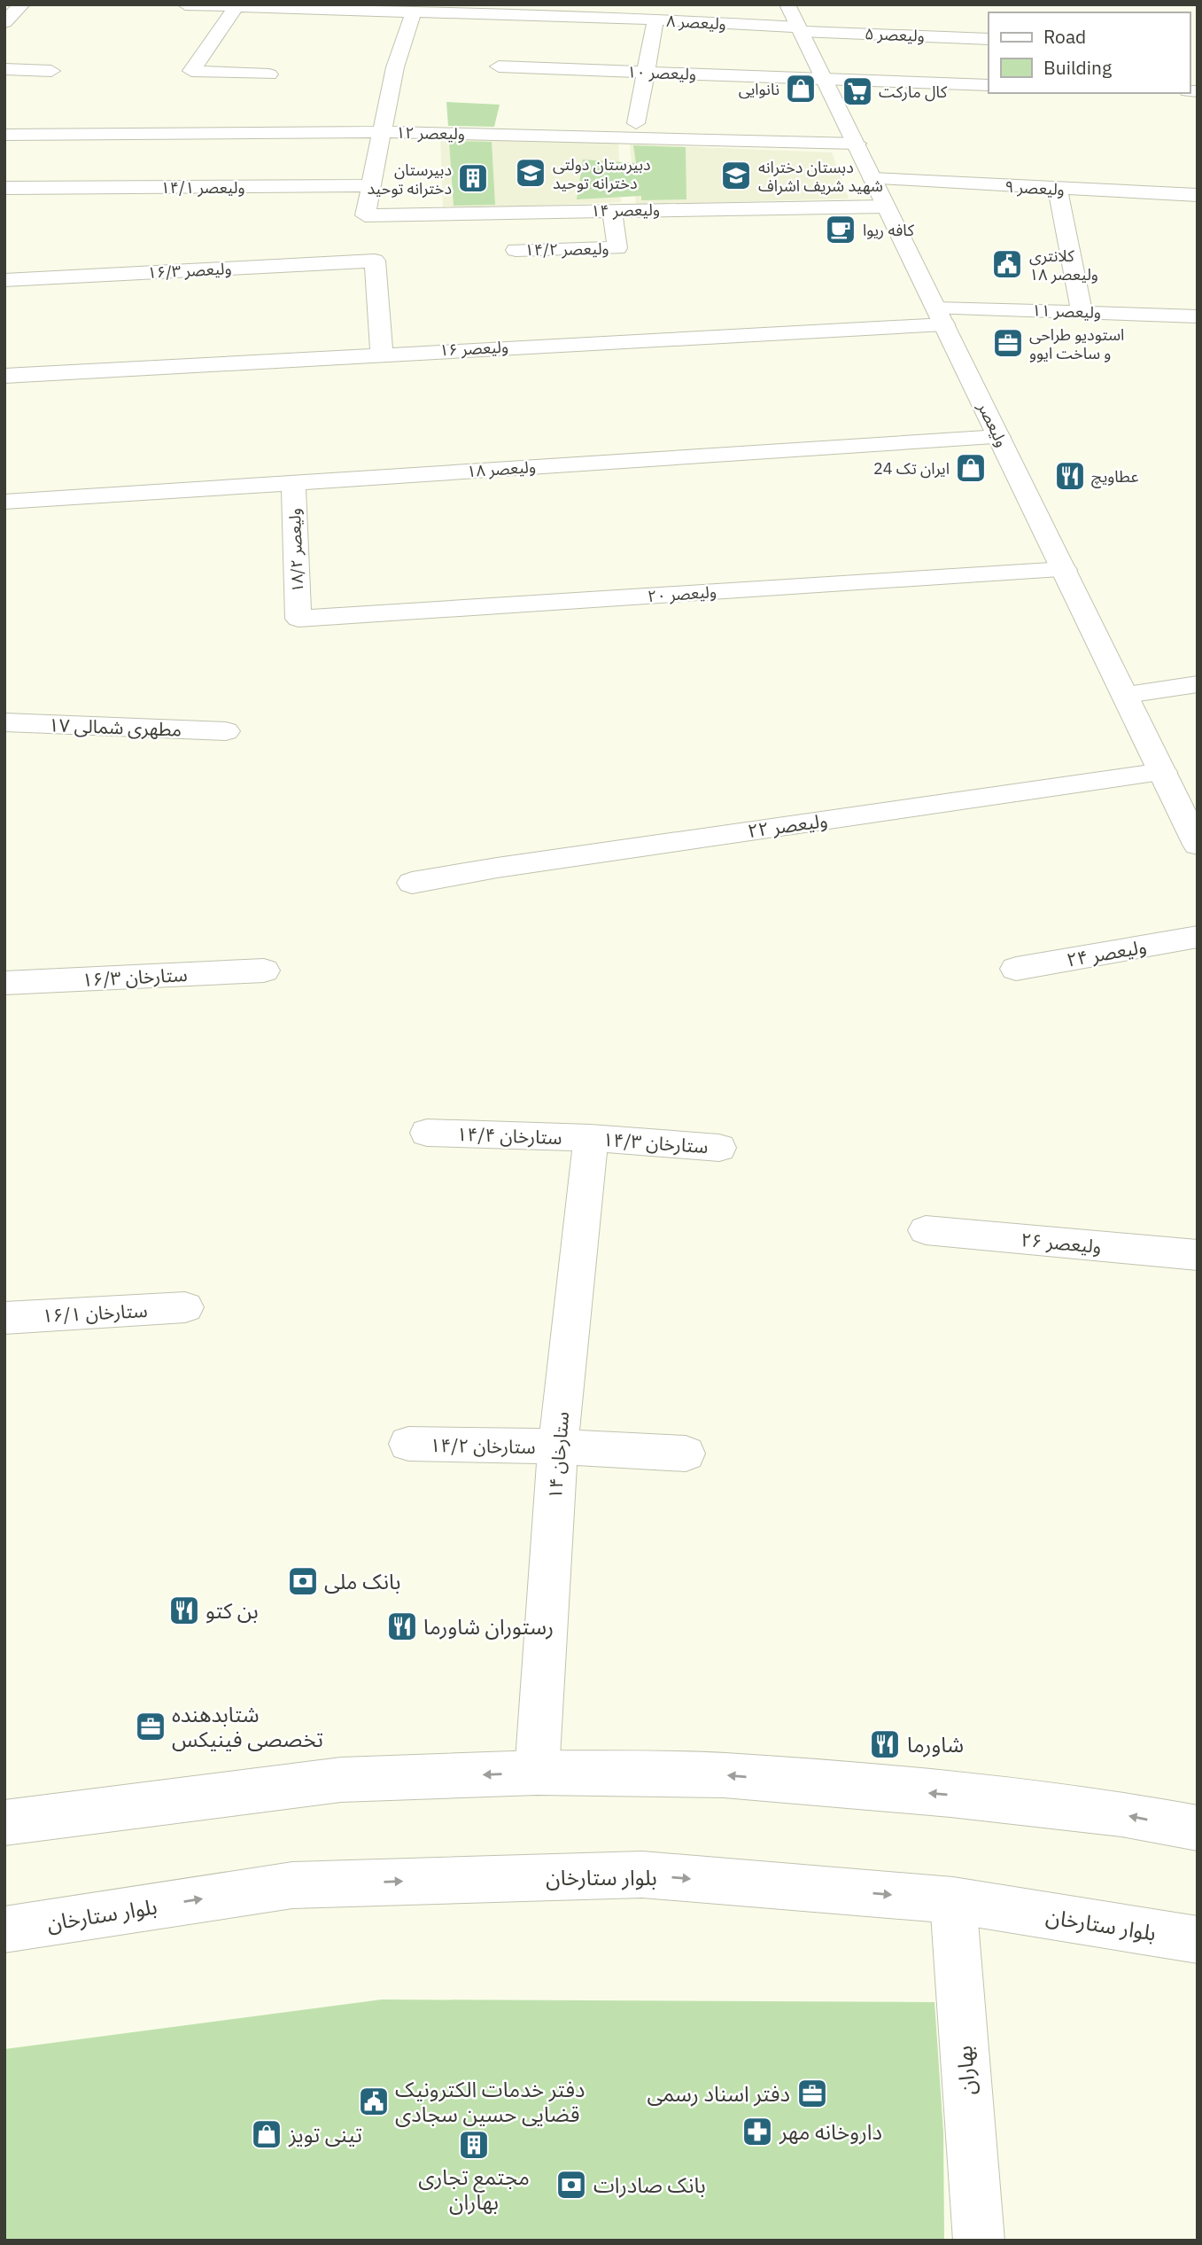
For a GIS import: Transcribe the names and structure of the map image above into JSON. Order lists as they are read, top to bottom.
{
  "streets": {
    "street": [
      "۸ ولیعصر",
      "۵ ولیعصر",
      "۱۰ ولیعصر",
      "۱۲ ولیعصر",
      "۱۴/۱ ولیعصر",
      "۹ ولیعصر",
      "۱۴ ولیعصر",
      "۱۴/۲ ولیعصر",
      "۱۶/۳ ولیعصر",
      "۱۱ ولیعصر",
      "۱۶ ولیعصر",
      "ولیعصر",
      "۱۸ ولیعصر",
      "۱۸/۲ ولیعصر",
      "۲۰ ولیعصر",
      "۱۷ مطهری شمالی",
      "۲۲ ولیعصر",
      "۲۴ ولیعصر",
      "۱۶/۳ ستارخان",
      "۱۴/۴ ستارخان",
      "۱۴/۳ ستارخان",
      "۲۶ ولیعصر",
      "۱۶/۱ ستارخان",
      "۱۴/۲ ستارخان",
      "۱۴ ستارخان",
      "بلوار ستارخان",
      "بهاران"
    ]
  },
  "crossings": [
    ["۸ ولیعصر", "۵ ولیعصر"],
    ["۸ ولیعصر", "ولیعصر"],
    ["۵ ولیعصر", "ولیعصر"],
    ["۱۰ ولیعصر", "ولیعصر"],
    ["۱۲ ولیعصر", "ولیعصر"],
    ["۱۴/۱ ولیعصر", "۱۴ ولیعصر"],
    ["۹ ولیعصر", "ولیعصر"],
    ["۱۴ ولیعصر", "۱۴/۲ ولیعصر"],
    ["۱۴ ولیعصر", "ولیعصر"],
    ["۱۶/۳ ولیعصر", "۱۶ ولیعصر"],
    ["۱۱ ولیعصر", "۱۶ ولیعصر"],
    ["۱۱ ولیعصر", "ولیعصر"],
    ["۱۶ ولیعصر", "ولیعصر"],
    ["ولیعصر", "۱۸ ولیعصر"],
    ["ولیعصر", "۲۰ ولیعصر"],
    ["ولیعصر", "۲۲ ولیعصر"],
    ["۱۸ ولیعصر", "۱۸/۲ ولیعصر"],
    ["۱۸/۲ ولیعصر", "۲۰ ولیعصر"],
    ["۱۴/۴ ستارخان", "۱۴/۳ ستارخان"],
    ["۱۴/۴ ستارخان", "۱۴ ستارخان"],
    ["۱۴/۳ ستارخان", "۱۴ ستارخان"],
    ["۱۴/۲ ستارخان", "۱۴ ستارخان"],
    ["بلوار ستارخان", "بهاران"]
  ],
  "places": {
    "shop": ["نانوایی", "ایران تک 24", "تینی تویز"],
    "supermarket": ["کال مارکت"],
    "school or university": ["دبیرستان دولتی دخترانه توحید", "دبستان دخترانه شهید شریف اشراف"],
    "building": ["دبیرستان دخترانه توحید", "مجتمع تجاری بهاران"],
    "cafe": ["کافه ریوا"],
    "public building": ["کلانتری ۱۸ ولیعصر", "دفتر خدمات الکترونیک قضایی حسین سجادی"],
    "office": ["استودیو طراحی و ساخت ایوو", "شتابدهنده تخصصی فینیکس", "دفتر اسناد رسمی"],
    "restaurant": [
      "عطاویچ",
      "بن کتو",
      "رستوران شاورما",
      "شاورما"
    ],
    "bank": ["بانک ملی", "بانک صادرات"],
    "pharmacy": ["داروخانه مهر"]
  },
  "legend": ["Road", "Building"]
}
